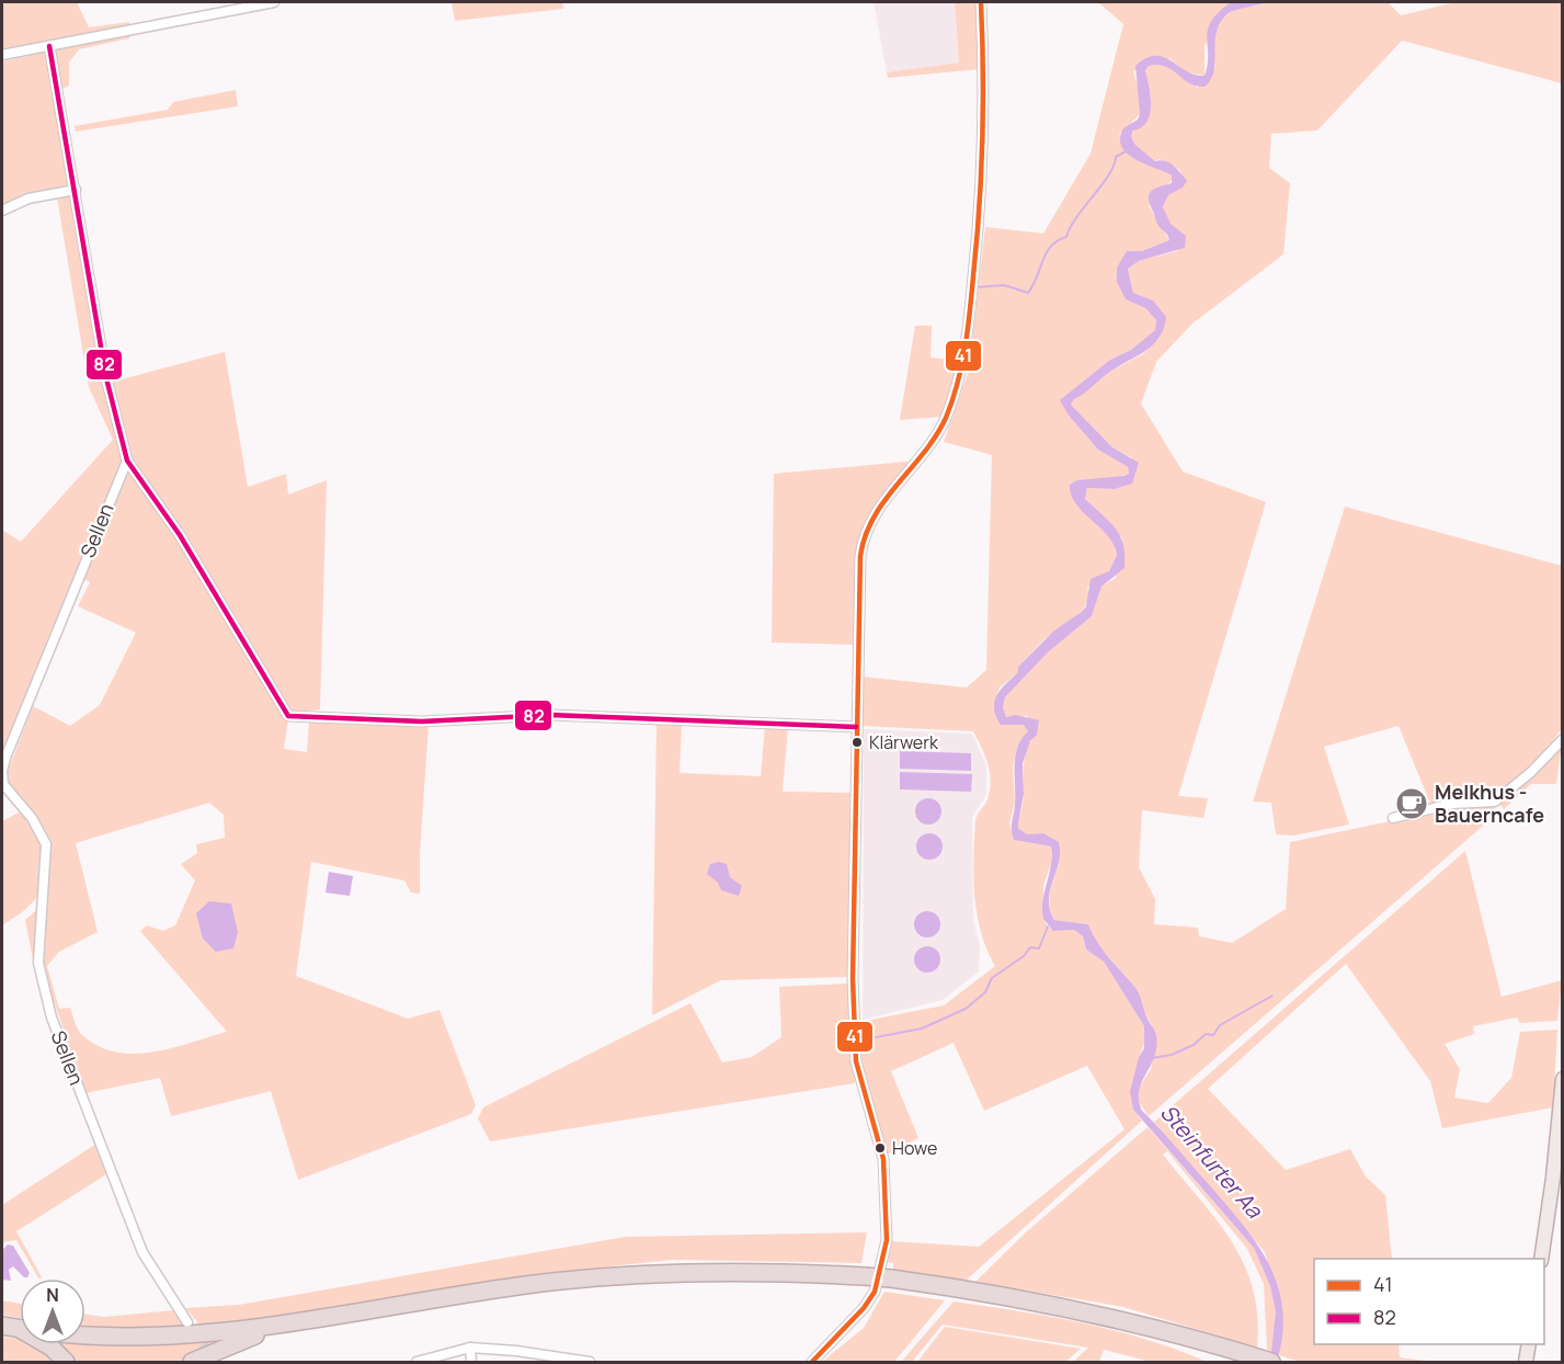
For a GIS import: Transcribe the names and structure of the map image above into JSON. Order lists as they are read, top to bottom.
{
  "streets": {
    "street": ["Sellen"]
  },
  "water": ["Steinfurter Aa"],
  "places": {
    "other": ["Klärwerk", "Howe"],
    "cafe": ["Melkhus - Bauerncafe"]
  },
  "lines": ["transit line 41", "transit line 82"],
  "legend": ["41", "82"],
  "north": "top"
}
